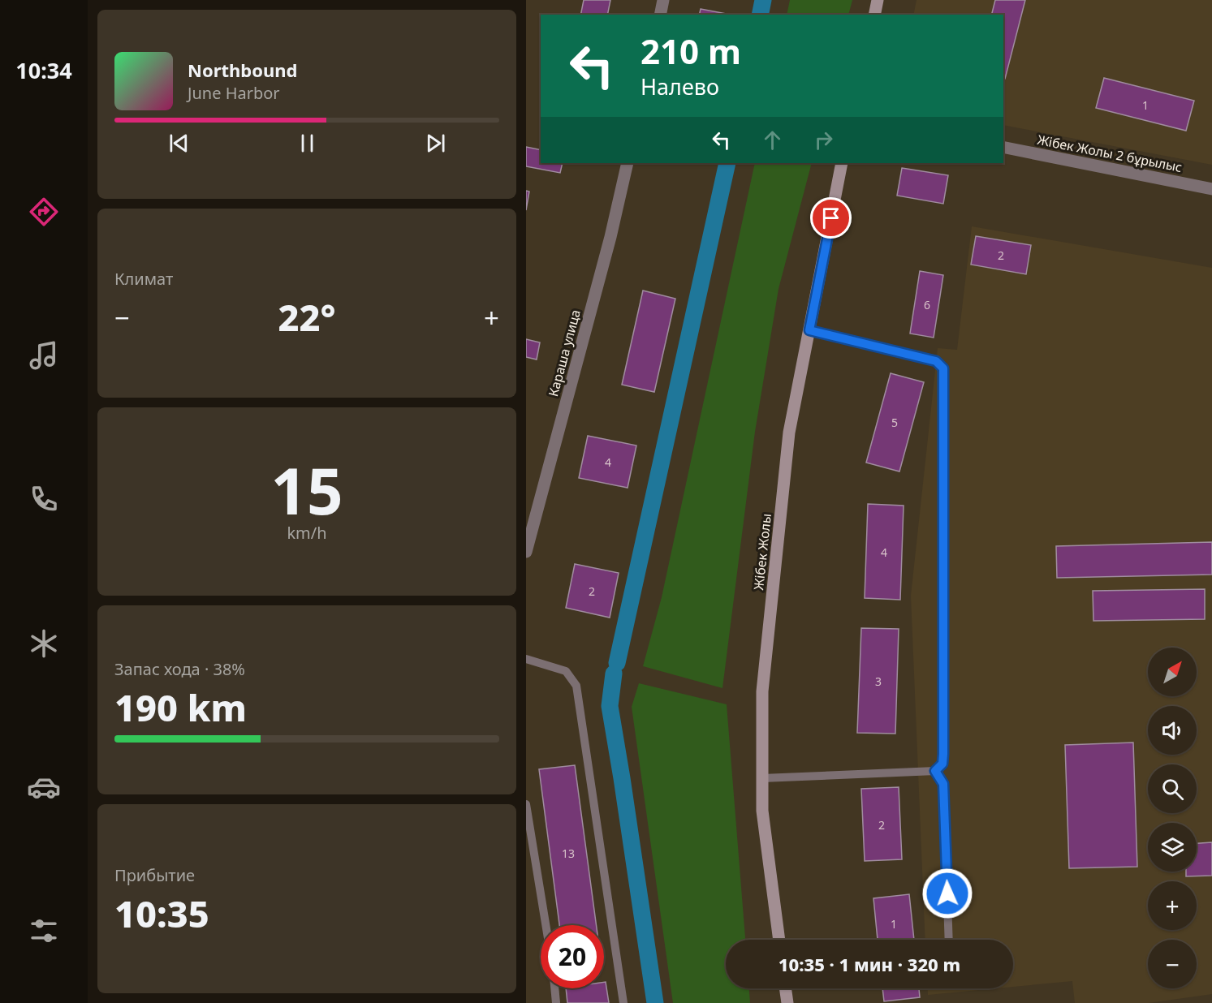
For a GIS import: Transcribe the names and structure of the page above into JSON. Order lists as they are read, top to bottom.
{
  "streets": {
    "main road": ["Жібек Жолы"],
    "street": ["Жібек Жолы 2 бұрылыс", "Караша улица"]
  },
  "house_numbers": [
    "1",
    "2",
    "6",
    "5",
    "4",
    "4",
    "2",
    "3",
    "2",
    "13",
    "1"
  ],
  "north": "top right",
  "page": {
    "tabs": "10:34",
    "turn": ["210 m", "Налево"],
    "song": ["Northbound", "June Harbor"],
    "tile": [
      "Климат",
      ["15", "km/h"],
      ["Запас хода · 38%", "190 km"],
      ["Прибытие", "10:35"]
    ],
    "heat": ["−", "22°", "+"],
    "map_buttons": ["+", "−"],
    "limit": "20",
    "trip": "10:35 · 1 мин · 320 m"
  }
}
